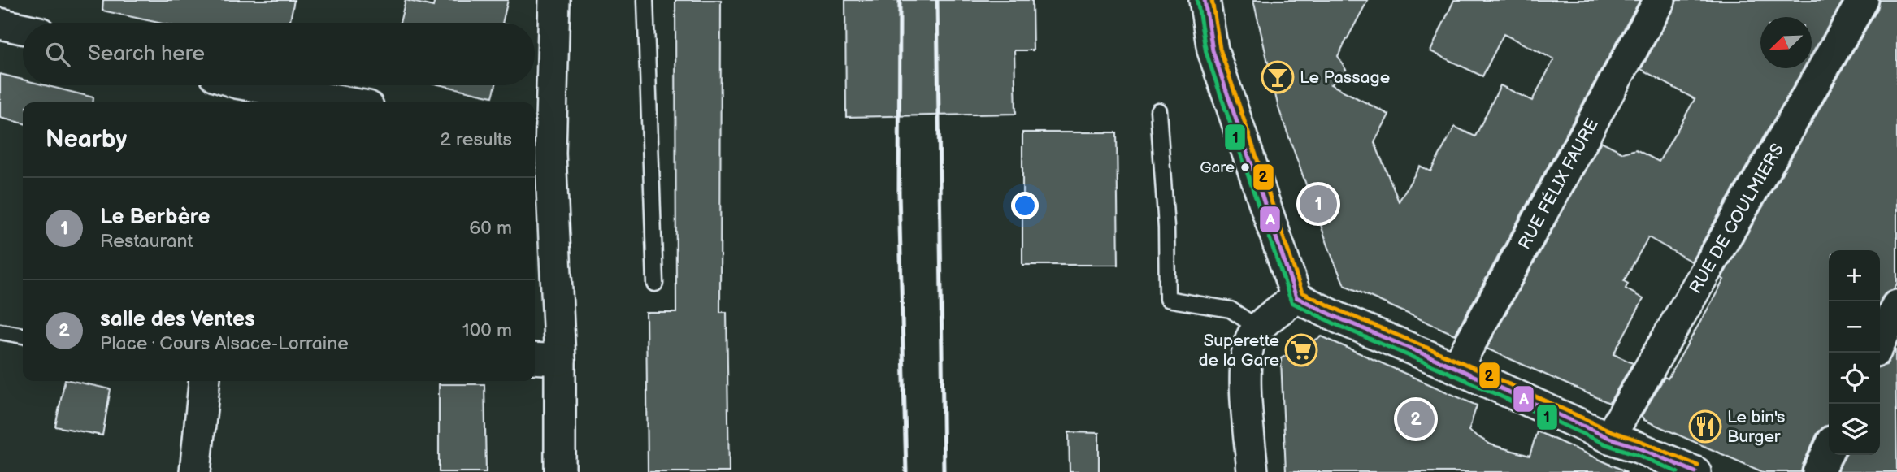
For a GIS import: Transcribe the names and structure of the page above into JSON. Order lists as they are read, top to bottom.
{
  "streets": {
    "street": ["RUE FÉLIX FAURE", "RUE DE COULMIERS"]
  },
  "places": {
    "bar": ["Le Passage"],
    "other": ["Gare"],
    "supermarket": ["Superette de la Gare"],
    "restaurant": ["Le bin's Burger"]
  },
  "lines": ["transit line A", "transit line 2", "transit line 1"],
  "north": "bottom left",
  "page": {
    "search": "Search here",
    "heading": ["Nearby", "2 results"],
    "list": [
      {
        "mark": "1",
        "name": "Le Berbère",
        "note": "Restaurant",
        "value": "60 m"
      },
      {
        "mark": "2",
        "name": "salle des Ventes",
        "note": "Place · Cours Alsace-Lorraine",
        "value": "100 m"
      }
    ],
    "pins": ["1", "2"],
    "map_buttons": ["+", "−"]
  }
}
